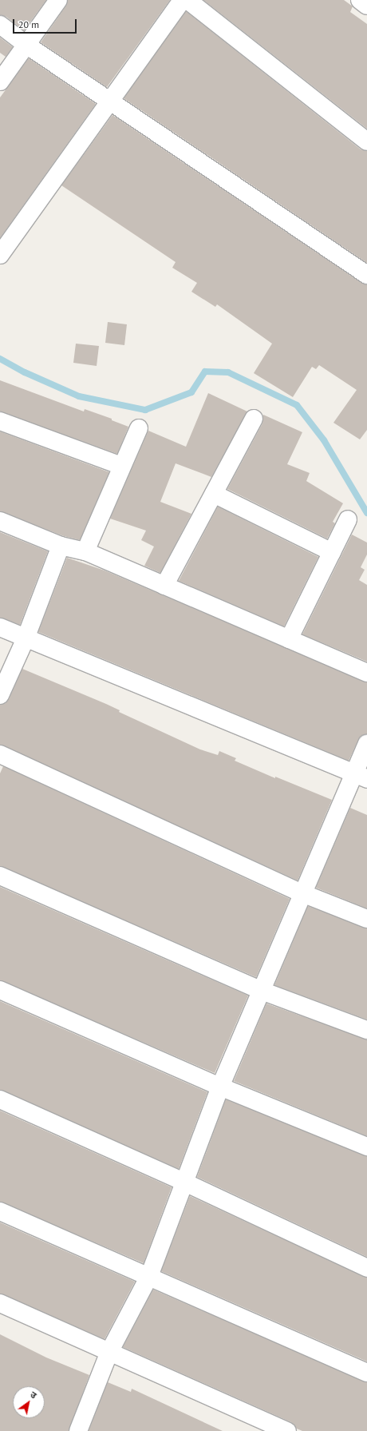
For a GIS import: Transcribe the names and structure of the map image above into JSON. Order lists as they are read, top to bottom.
{
  "scale_bar": "20 m",
  "north": "top right"
}
